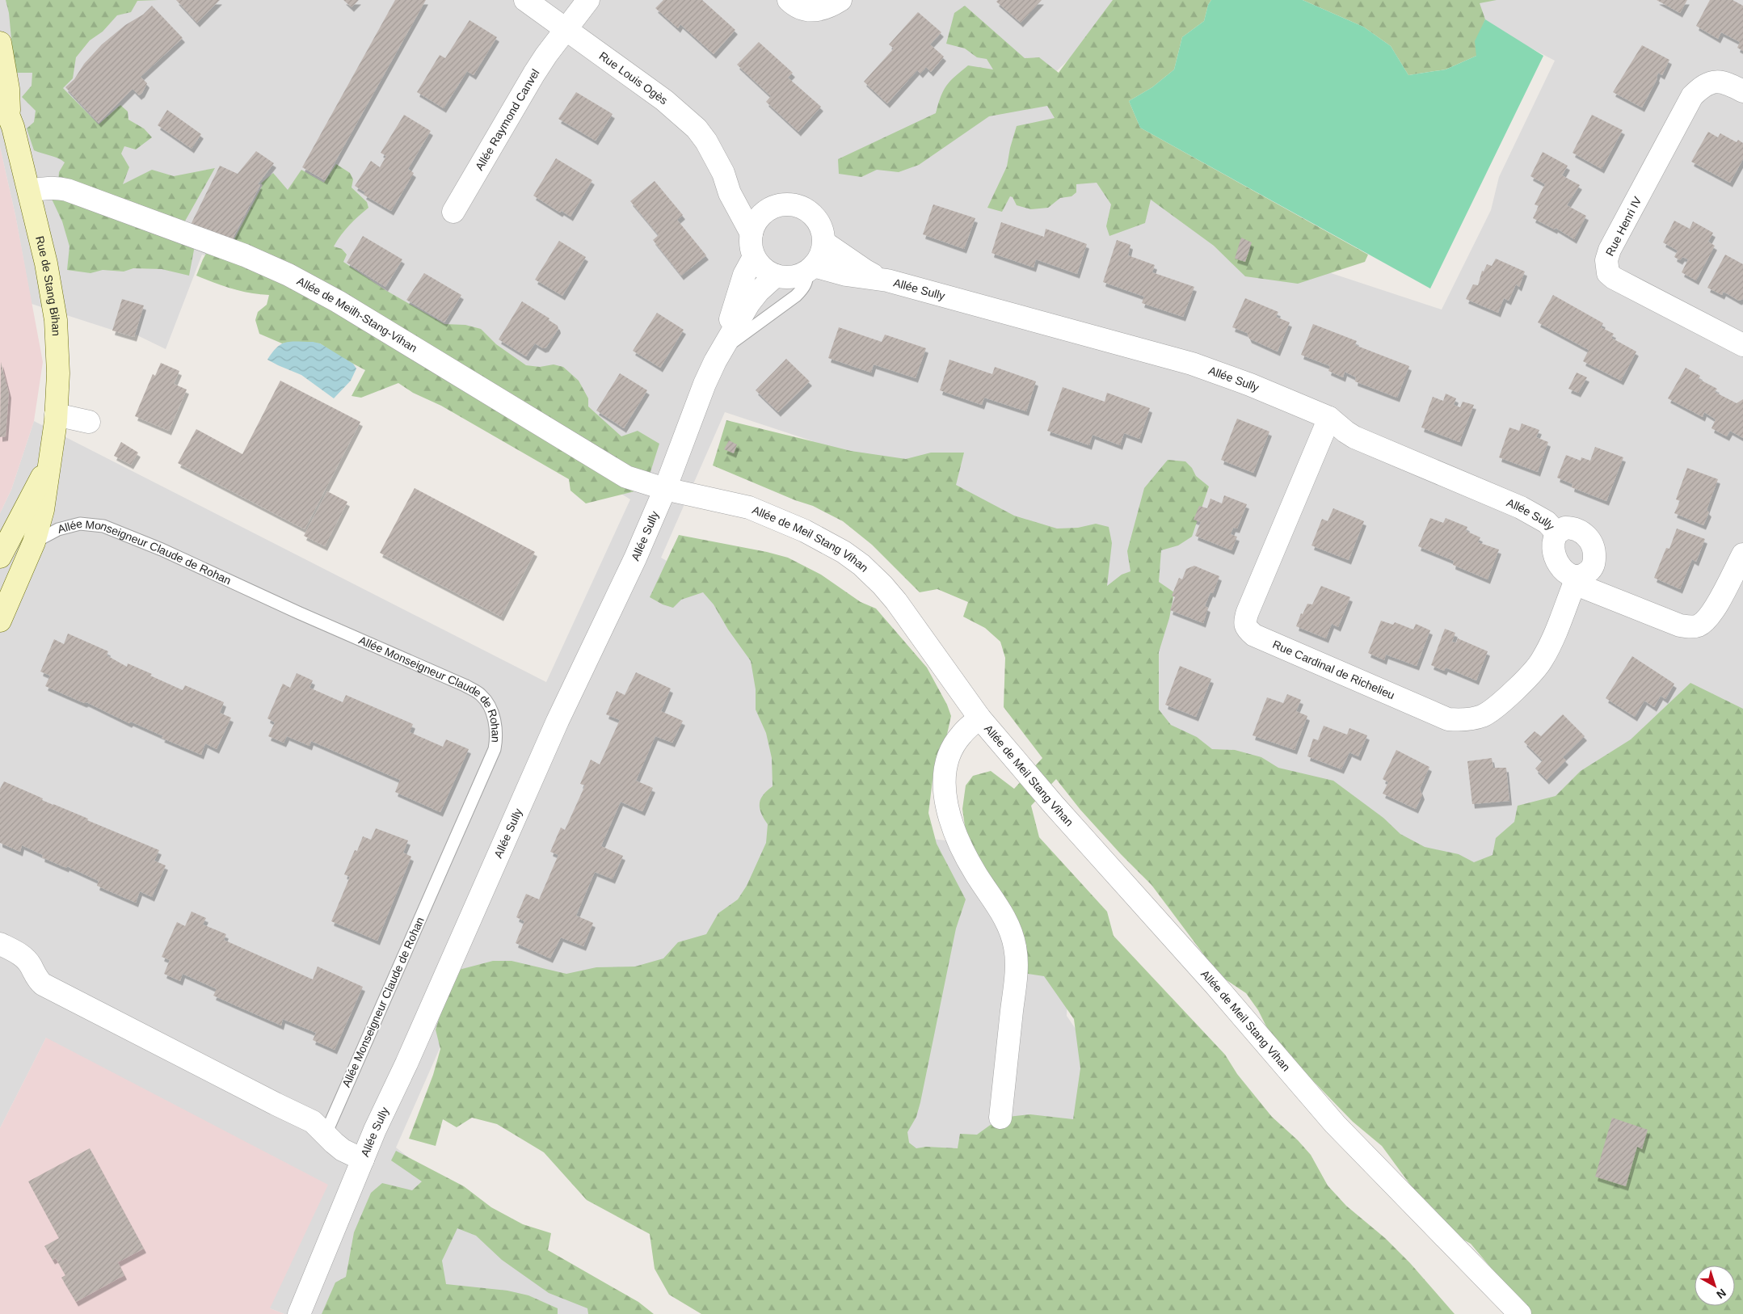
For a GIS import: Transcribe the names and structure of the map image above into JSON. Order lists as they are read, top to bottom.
{
  "streets": {
    "street": [
      "Rue Louis Ogès",
      "Allée Raymond Canvel",
      "Rue Henri IV",
      "Rue de Stang Bihan",
      "Allée Sully",
      "Allée de Meilh-Stang-Vihan",
      "Allée de Meil Stang Vihan",
      "Rue Cardinal de Richelieu"
    ],
    "lane": ["Allée Monseigneur Claude de Rohan"]
  },
  "crossings": [
    ["Rue Louis Ogès", "Allée Raymond Canvel"],
    ["Rue Louis Ogès", "Allée Sully"],
    ["Rue de Stang Bihan", "Allée de Meilh-Stang-Vihan"],
    ["Rue de Stang Bihan", "Allée Monseigneur Claude de Rohan"],
    ["Allée Sully", "Allée de Meilh-Stang-Vihan"],
    ["Allée Sully", "Allée de Meil Stang Vihan"],
    ["Allée Sully", "Rue Cardinal de Richelieu"],
    ["Allée de Meilh-Stang-Vihan", "Allée de Meil Stang Vihan"]
  ],
  "north": "bottom right"
}
